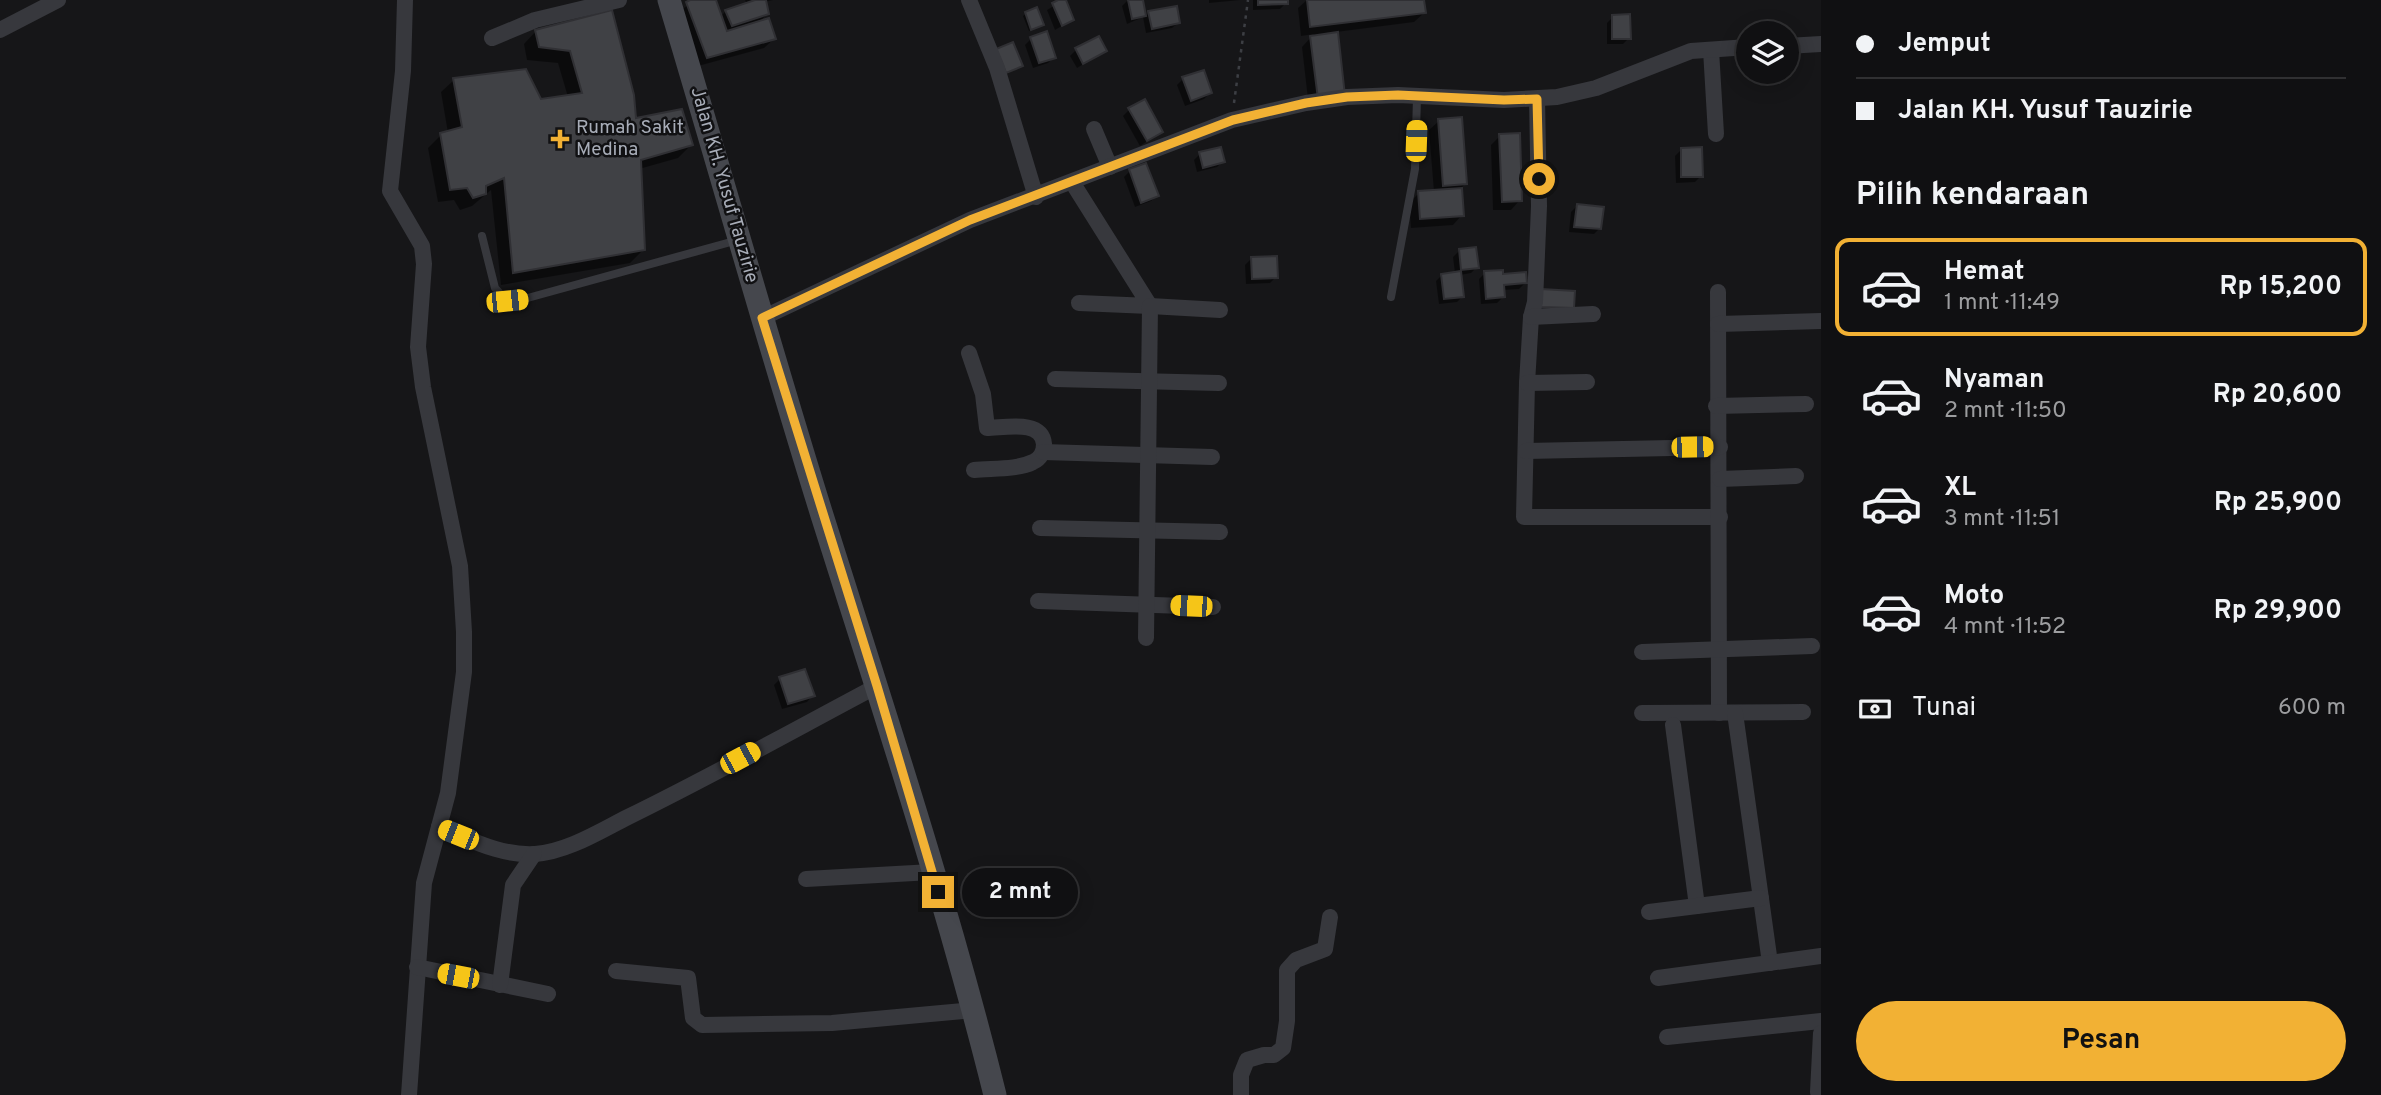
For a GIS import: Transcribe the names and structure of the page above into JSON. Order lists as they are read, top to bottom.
{
  "streets": {
    "main road": ["Jalan KH. Yusuf Tauzirie"]
  },
  "places": {
    "health": ["Rumah Sakit Medina"]
  },
  "page": {
    "banner": ["Jemput", "Jalan KH. Yusuf Tauzirie"],
    "heading": "Pilih kendaraan",
    "list": [
      {
        "name": "Hemat",
        "note": "1 mnt · 11:49",
        "value": "Rp 15,200"
      },
      {
        "name": "Nyaman",
        "note": "2 mnt · 11:50",
        "value": "Rp 20,600"
      },
      {
        "name": "XL",
        "note": "3 mnt · 11:51",
        "value": "Rp 25,900"
      },
      {
        "name": "Moto",
        "note": "4 mnt · 11:52",
        "value": "Rp 29,900"
      }
    ],
    "pay": ["Tunai", "600 m"],
    "bubble": "2 mnt",
    "buttons": "Pesan"
  }
}
